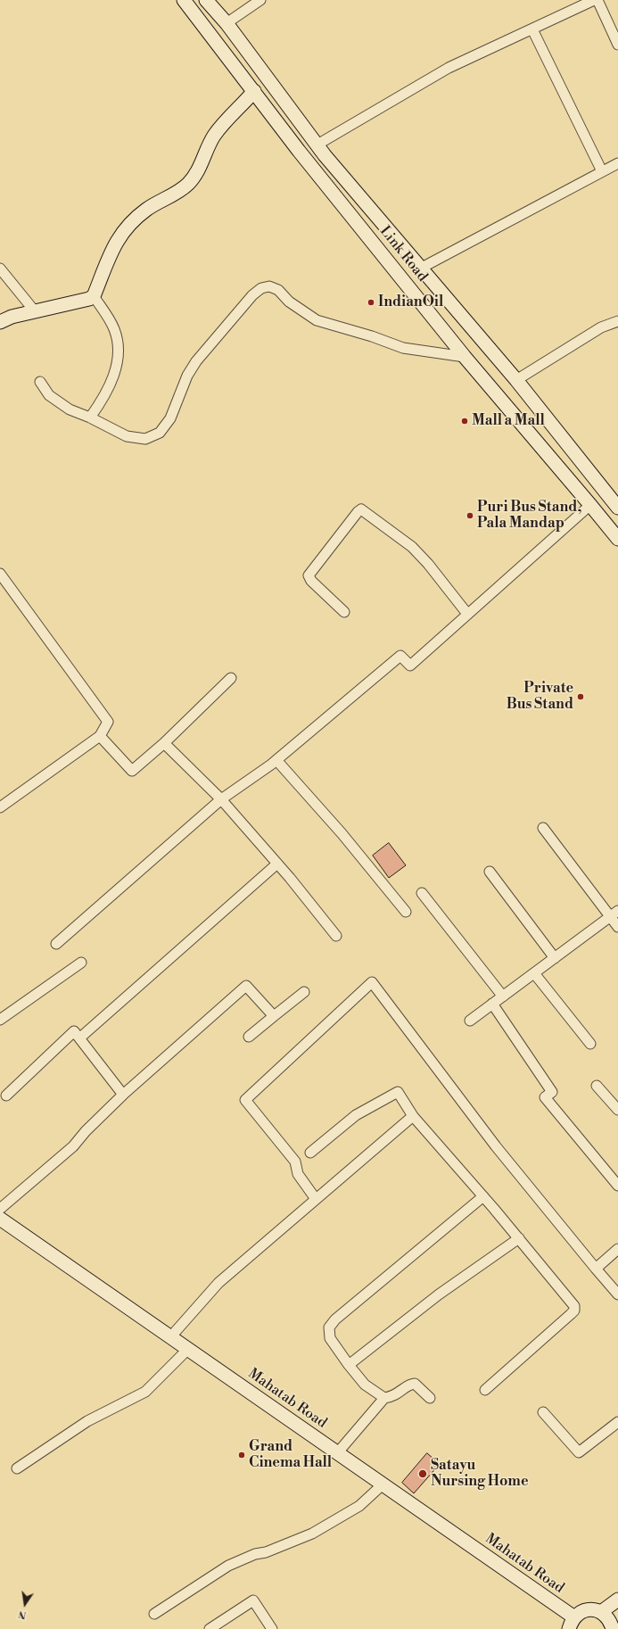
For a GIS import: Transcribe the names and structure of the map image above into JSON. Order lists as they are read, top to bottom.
{
  "streets": {
    "main road": ["Link Road", "Mahatab Road"]
  },
  "places": [
    "IndianOil",
    "Mall a Mall",
    "Puri Bus Stand, Pala Mandap",
    "Private Bus Stand",
    "Grand Cinema Hall",
    "Satayu Nursing Home"
  ],
  "north": "bottom"
}
